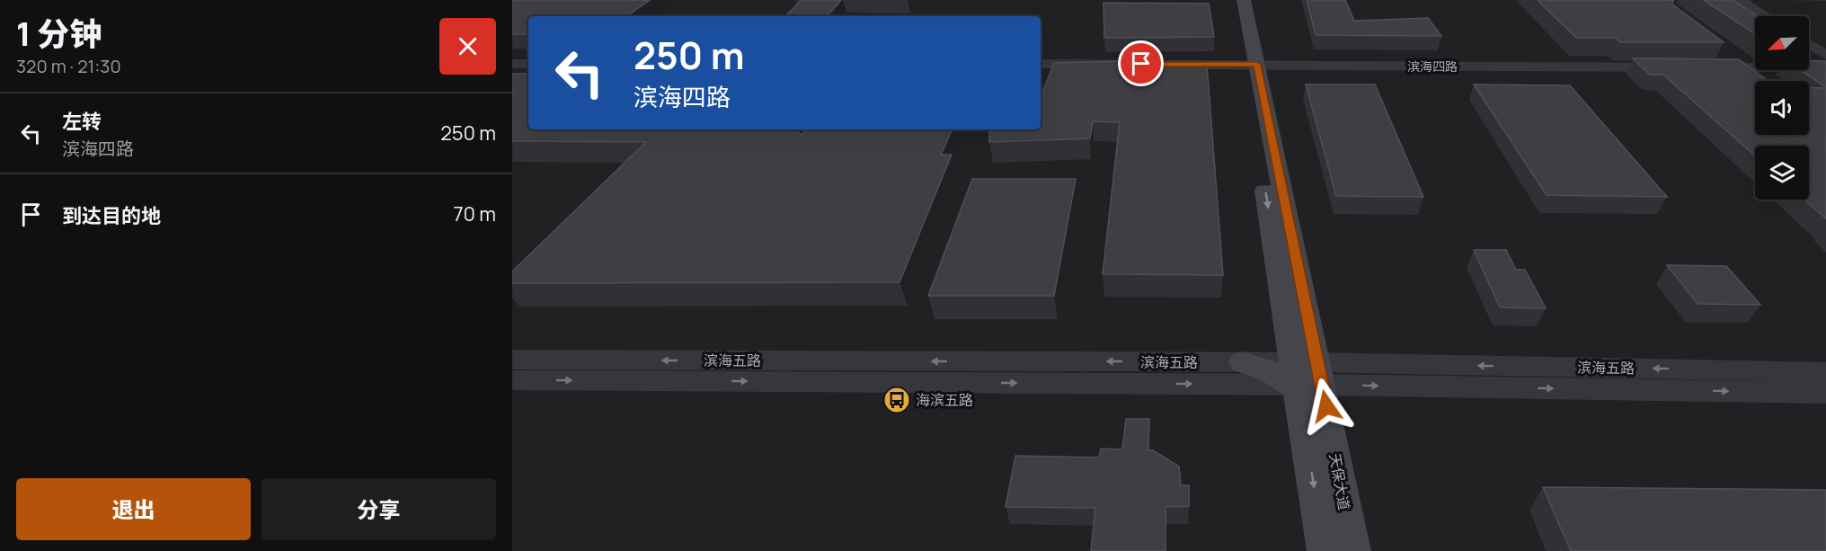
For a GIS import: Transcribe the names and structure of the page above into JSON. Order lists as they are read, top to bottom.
{
  "streets": {
    "main road": ["天保大道"],
    "street": ["滨海四路", "滨海五路"]
  },
  "crossings": [
    ["滨海四路", "天保大道"],
    ["滨海五路", "天保大道"]
  ],
  "places": {
    "bus stop": ["海滨五路"]
  },
  "north": "bottom left",
  "page": {
    "heading": ["1 分钟", "320 m · 21:30"],
    "turn": ["250 m", "滨海四路"],
    "list": [
      {
        "name": "左转",
        "note": "滨海四路",
        "value": "250 m"
      },
      {
        "name": "到达目的地",
        "value": "70 m"
      }
    ],
    "buttons": ["退出", "分享"]
  }
}
